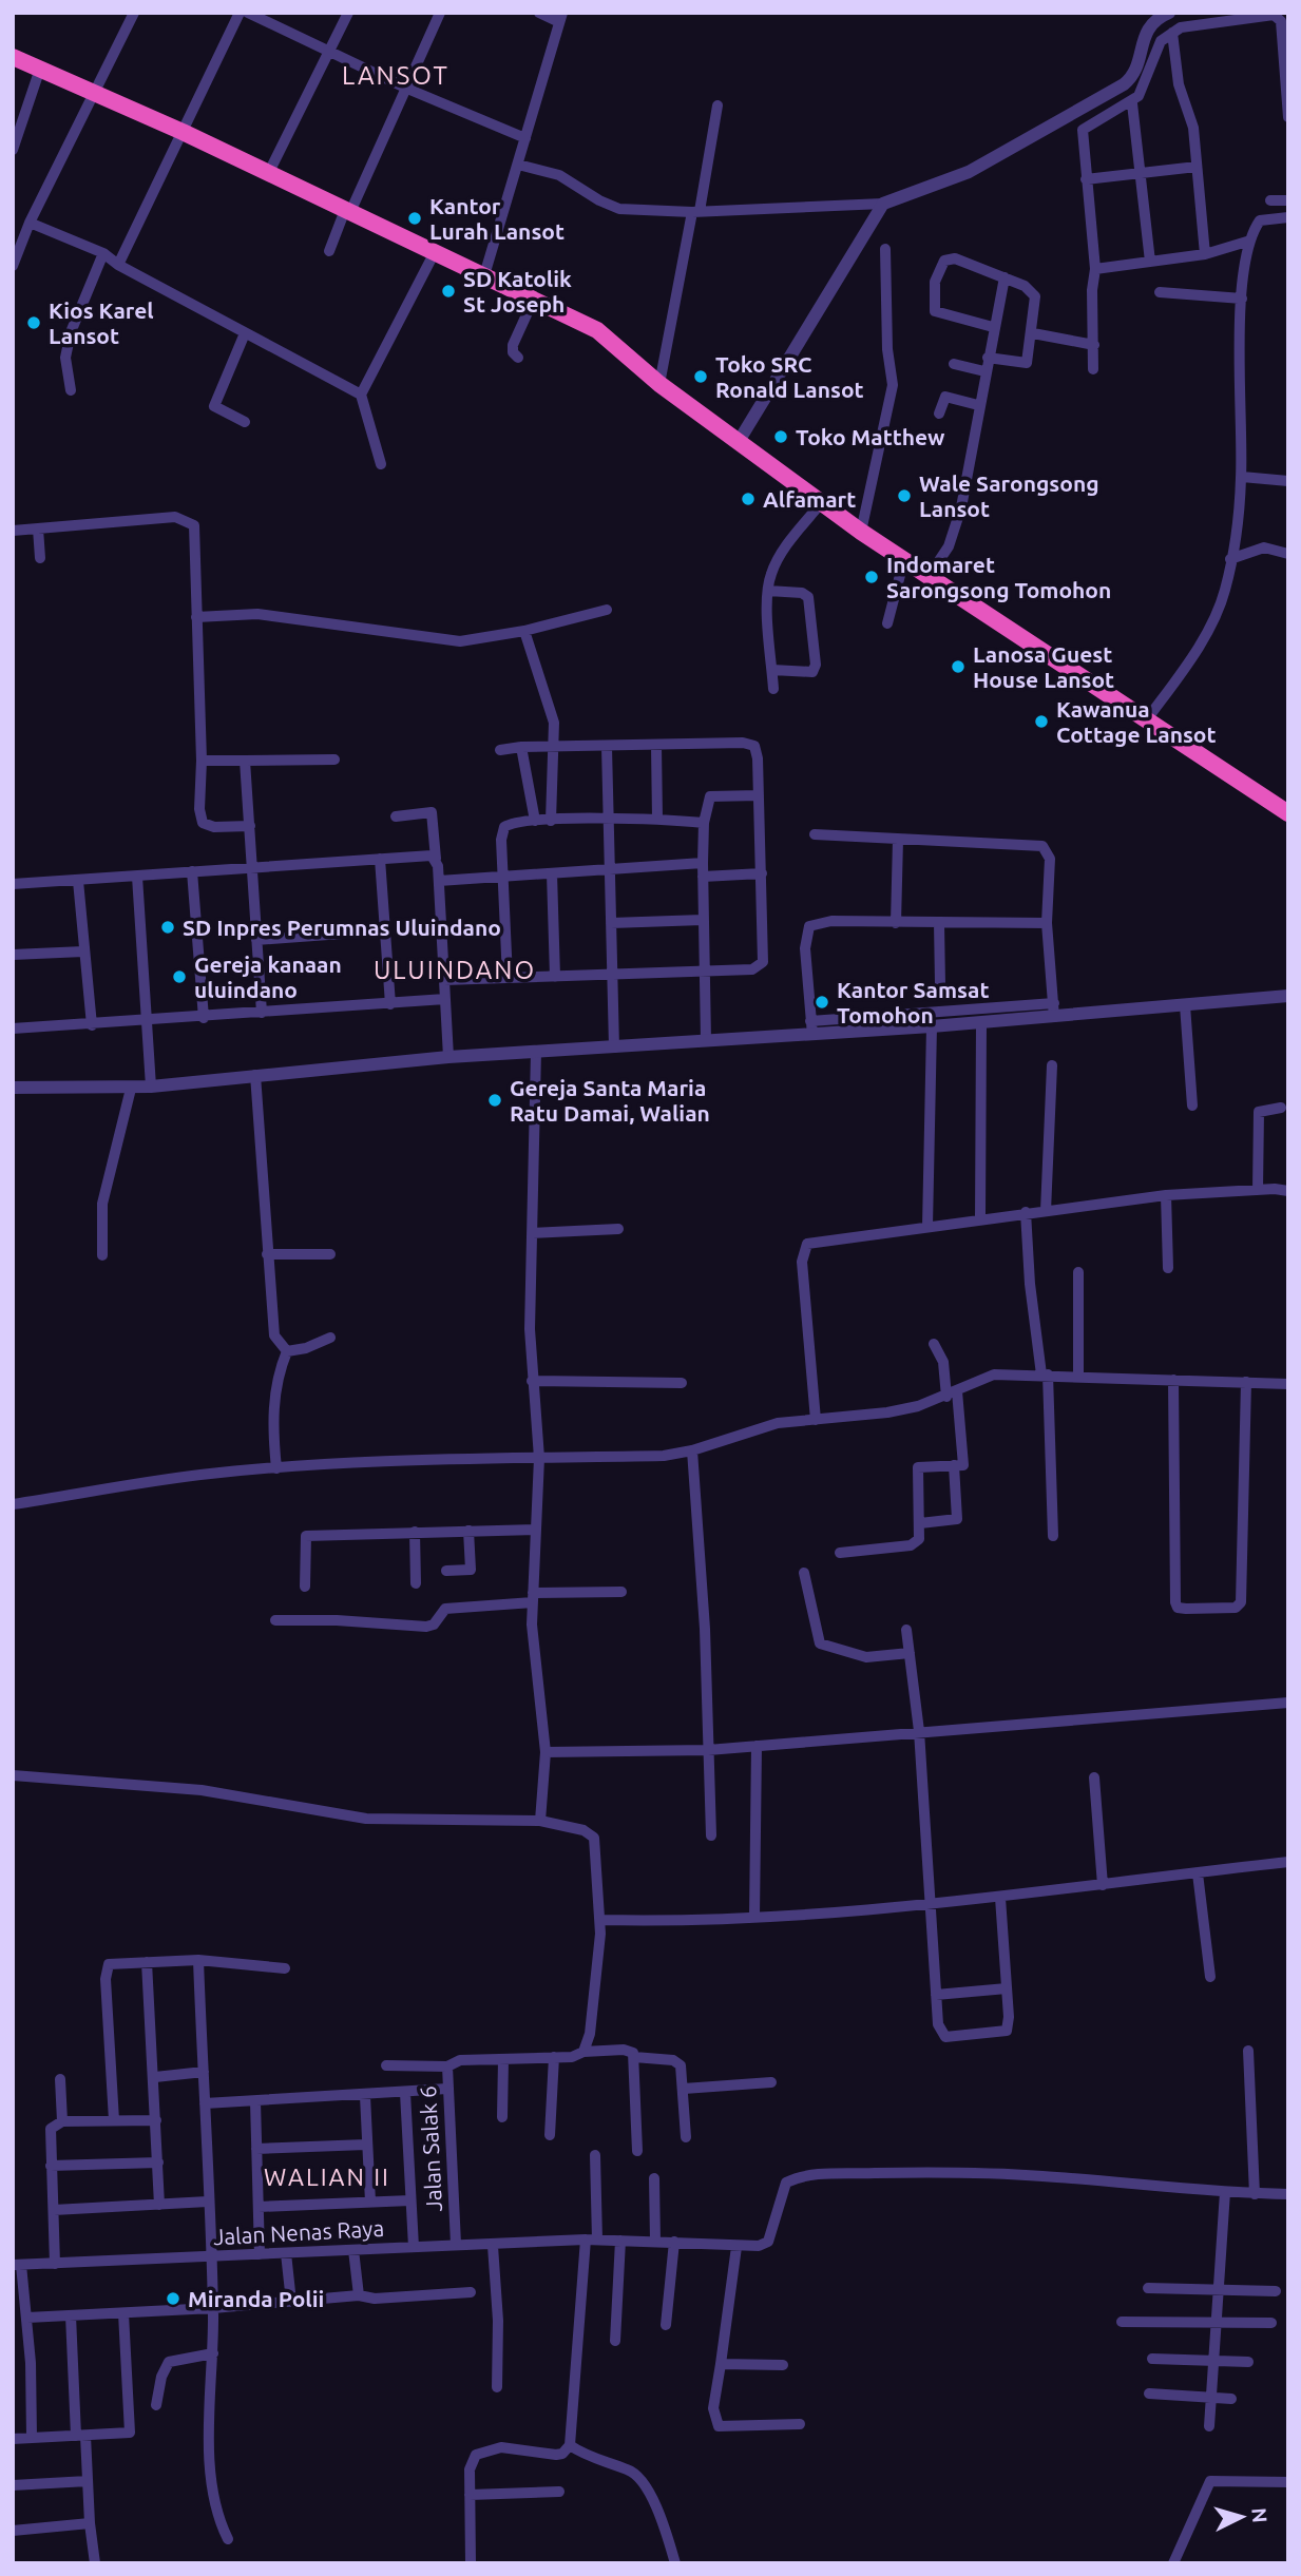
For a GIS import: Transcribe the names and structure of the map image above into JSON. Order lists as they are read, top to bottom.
{
  "streets": {
    "street": ["Jalan Salak 6", "Jalan Nenas Raya"]
  },
  "crossings": [
    ["Jalan Salak 6", "Jalan Nenas Raya"]
  ],
  "districts": ["LANSOT", "ULUINDANO", "WALIAN II"],
  "places": [
    "Kantor Lurah Lansot",
    "SD Katolik St Joseph",
    "Kios Karel Lansot",
    "Toko SRC Ronald Lansot",
    "Toko Matthew",
    "Wale Sarongsong Lansot",
    "Alfamart",
    "Indomaret Sarongsong Tomohon",
    "Lanosa Guest House Lansot",
    "Kawanua Cottage Lansot",
    "SD Inpres Perumnas Uluindano",
    "Gereja kanaan uluindano",
    "Kantor Samsat Tomohon",
    "Gereja Santa Maria Ratu Damai, Walian",
    "Miranda Polii"
  ],
  "north": "right"
}
